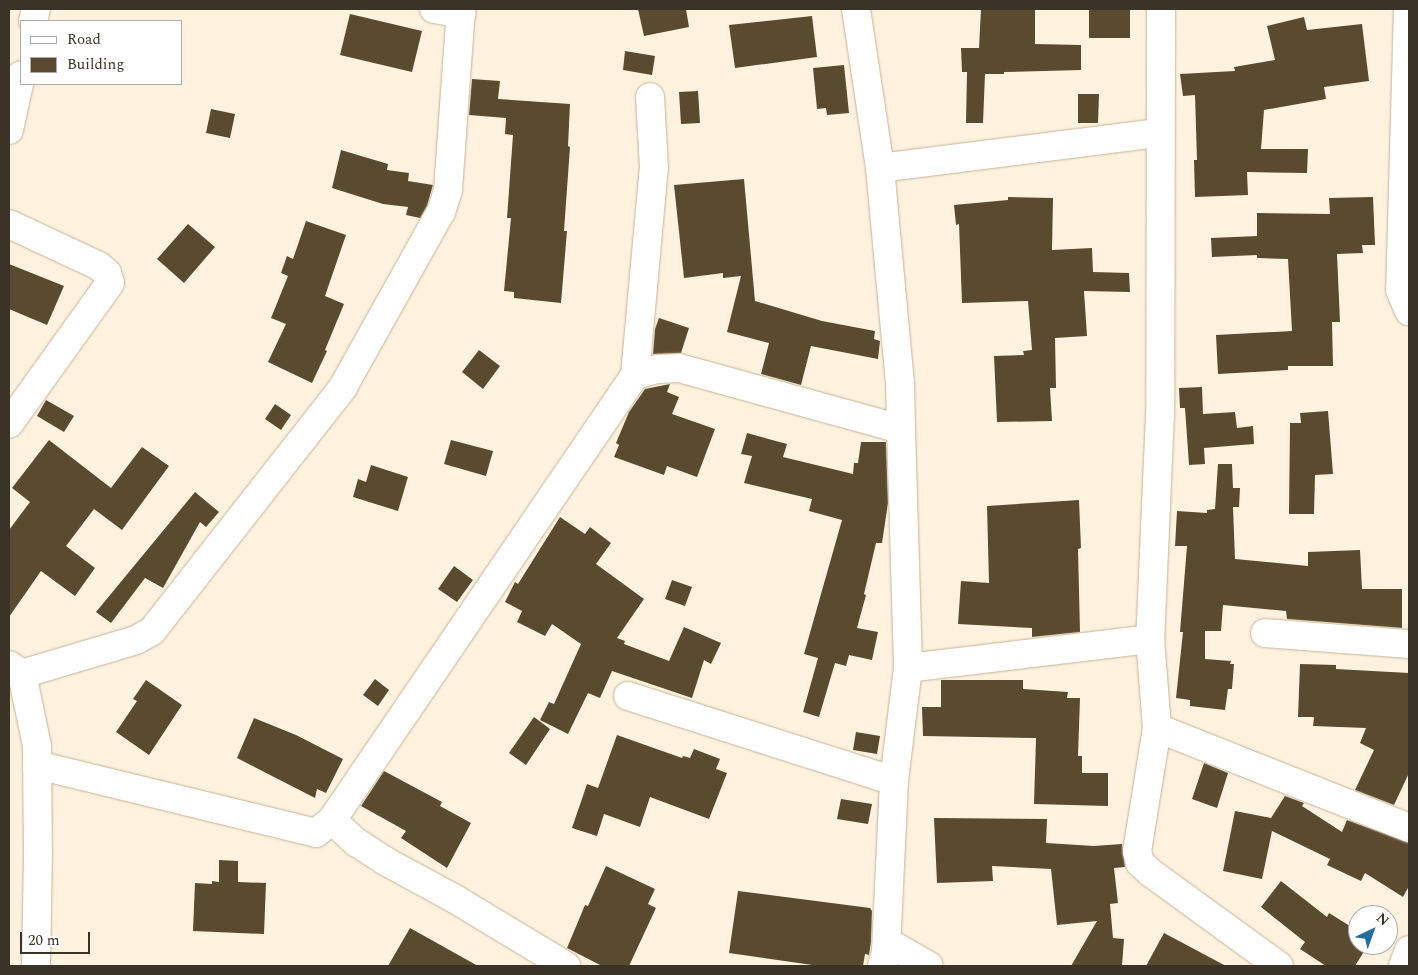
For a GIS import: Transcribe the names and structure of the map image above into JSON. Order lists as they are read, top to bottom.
{
  "legend": ["Road", "Building"],
  "scale_bar": "20 m",
  "north": "top right"
}
